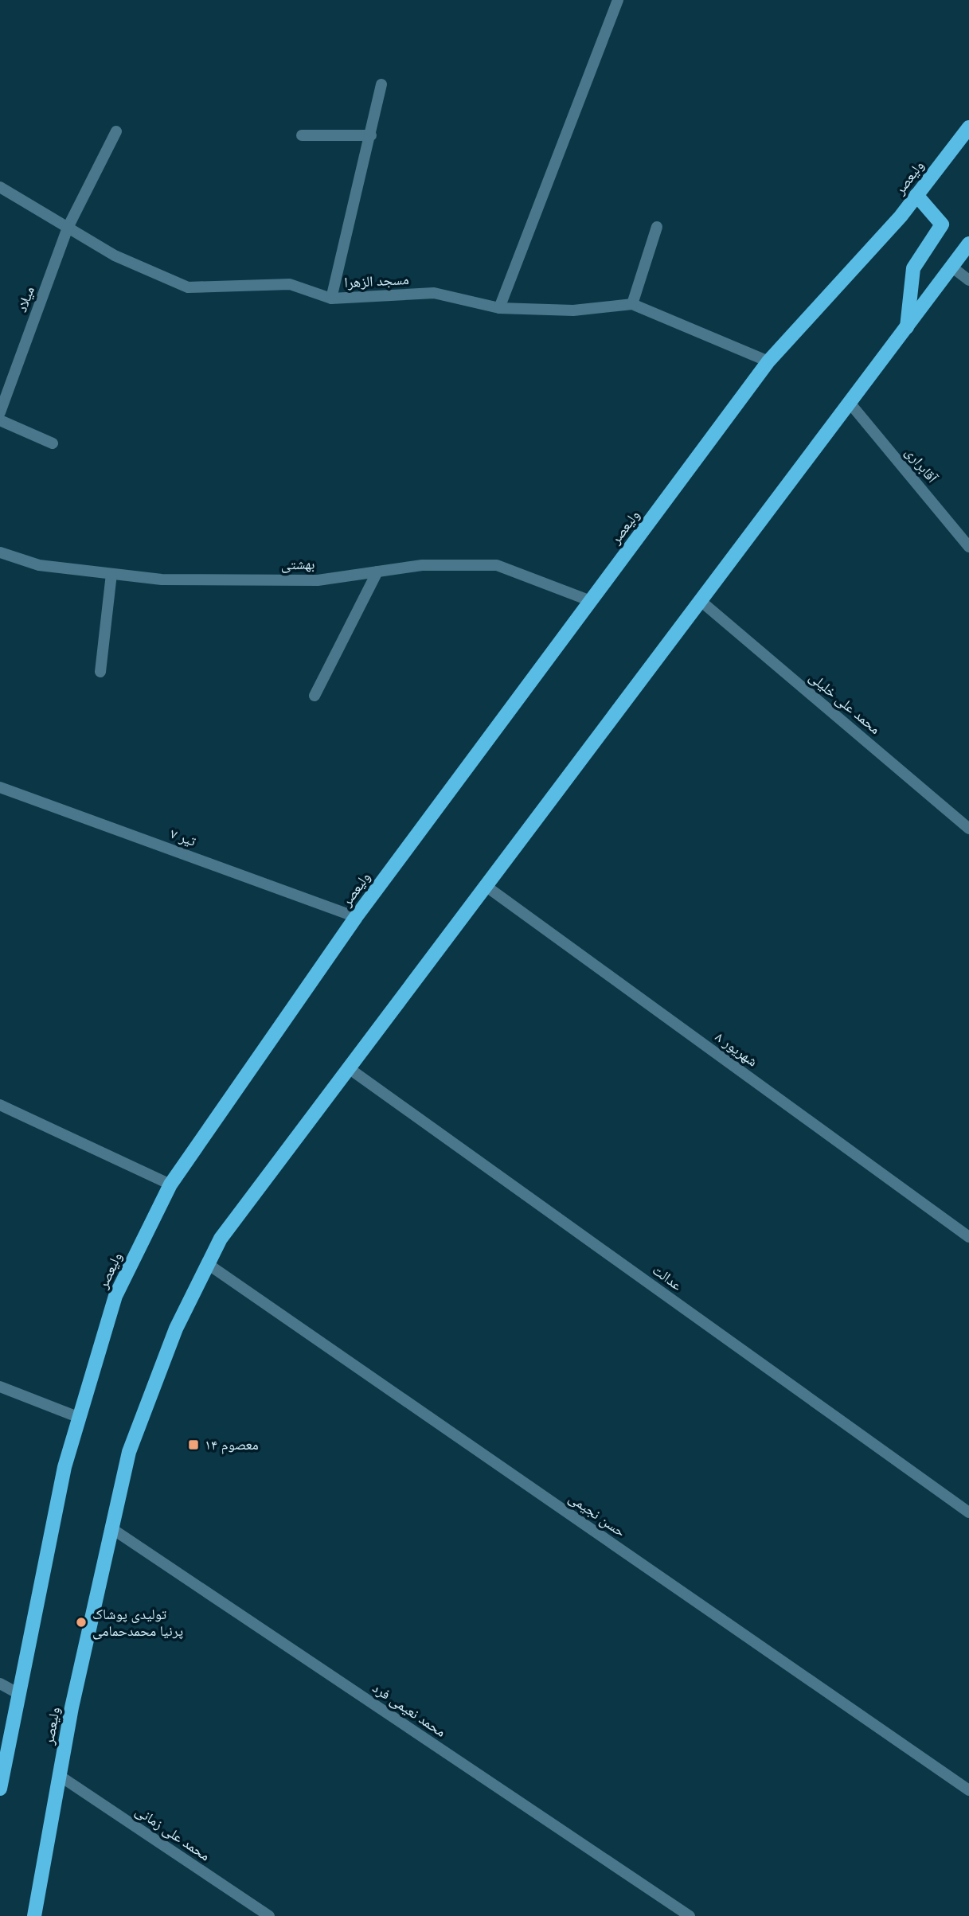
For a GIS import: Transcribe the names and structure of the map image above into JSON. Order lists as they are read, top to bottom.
{
  "streets": {
    "main road": ["ولیعصر"],
    "street": [
      "مسجد الزهرا",
      "میلاد",
      "آقابراری",
      "بهشتی",
      "محمد علی خلیلی",
      "۷ تیر",
      "۸ شهریور",
      "عدالت",
      "حسن نجیمی",
      "محمد نعیمی فرد",
      "محمد علی زمانی"
    ]
  },
  "crossings": [
    ["ولیعصر", "مسجد الزهرا"],
    ["ولیعصر", "آقابراری"],
    ["ولیعصر", "بهشتی"],
    ["ولیعصر", "محمد علی خلیلی"],
    ["ولیعصر", "۷ تیر"],
    ["ولیعصر", "۸ شهریور"],
    ["ولیعصر", "عدالت"],
    ["ولیعصر", "حسن نجیمی"],
    ["ولیعصر", "محمد نعیمی فرد"],
    ["ولیعصر", "محمد علی زمانی"],
    ["مسجد الزهرا", "میلاد"]
  ],
  "places": {
    "transit": ["۱۴ معصوم"],
    "other": ["تولیدی پوشاک پرنیا محمدحمامی"]
  }
}
